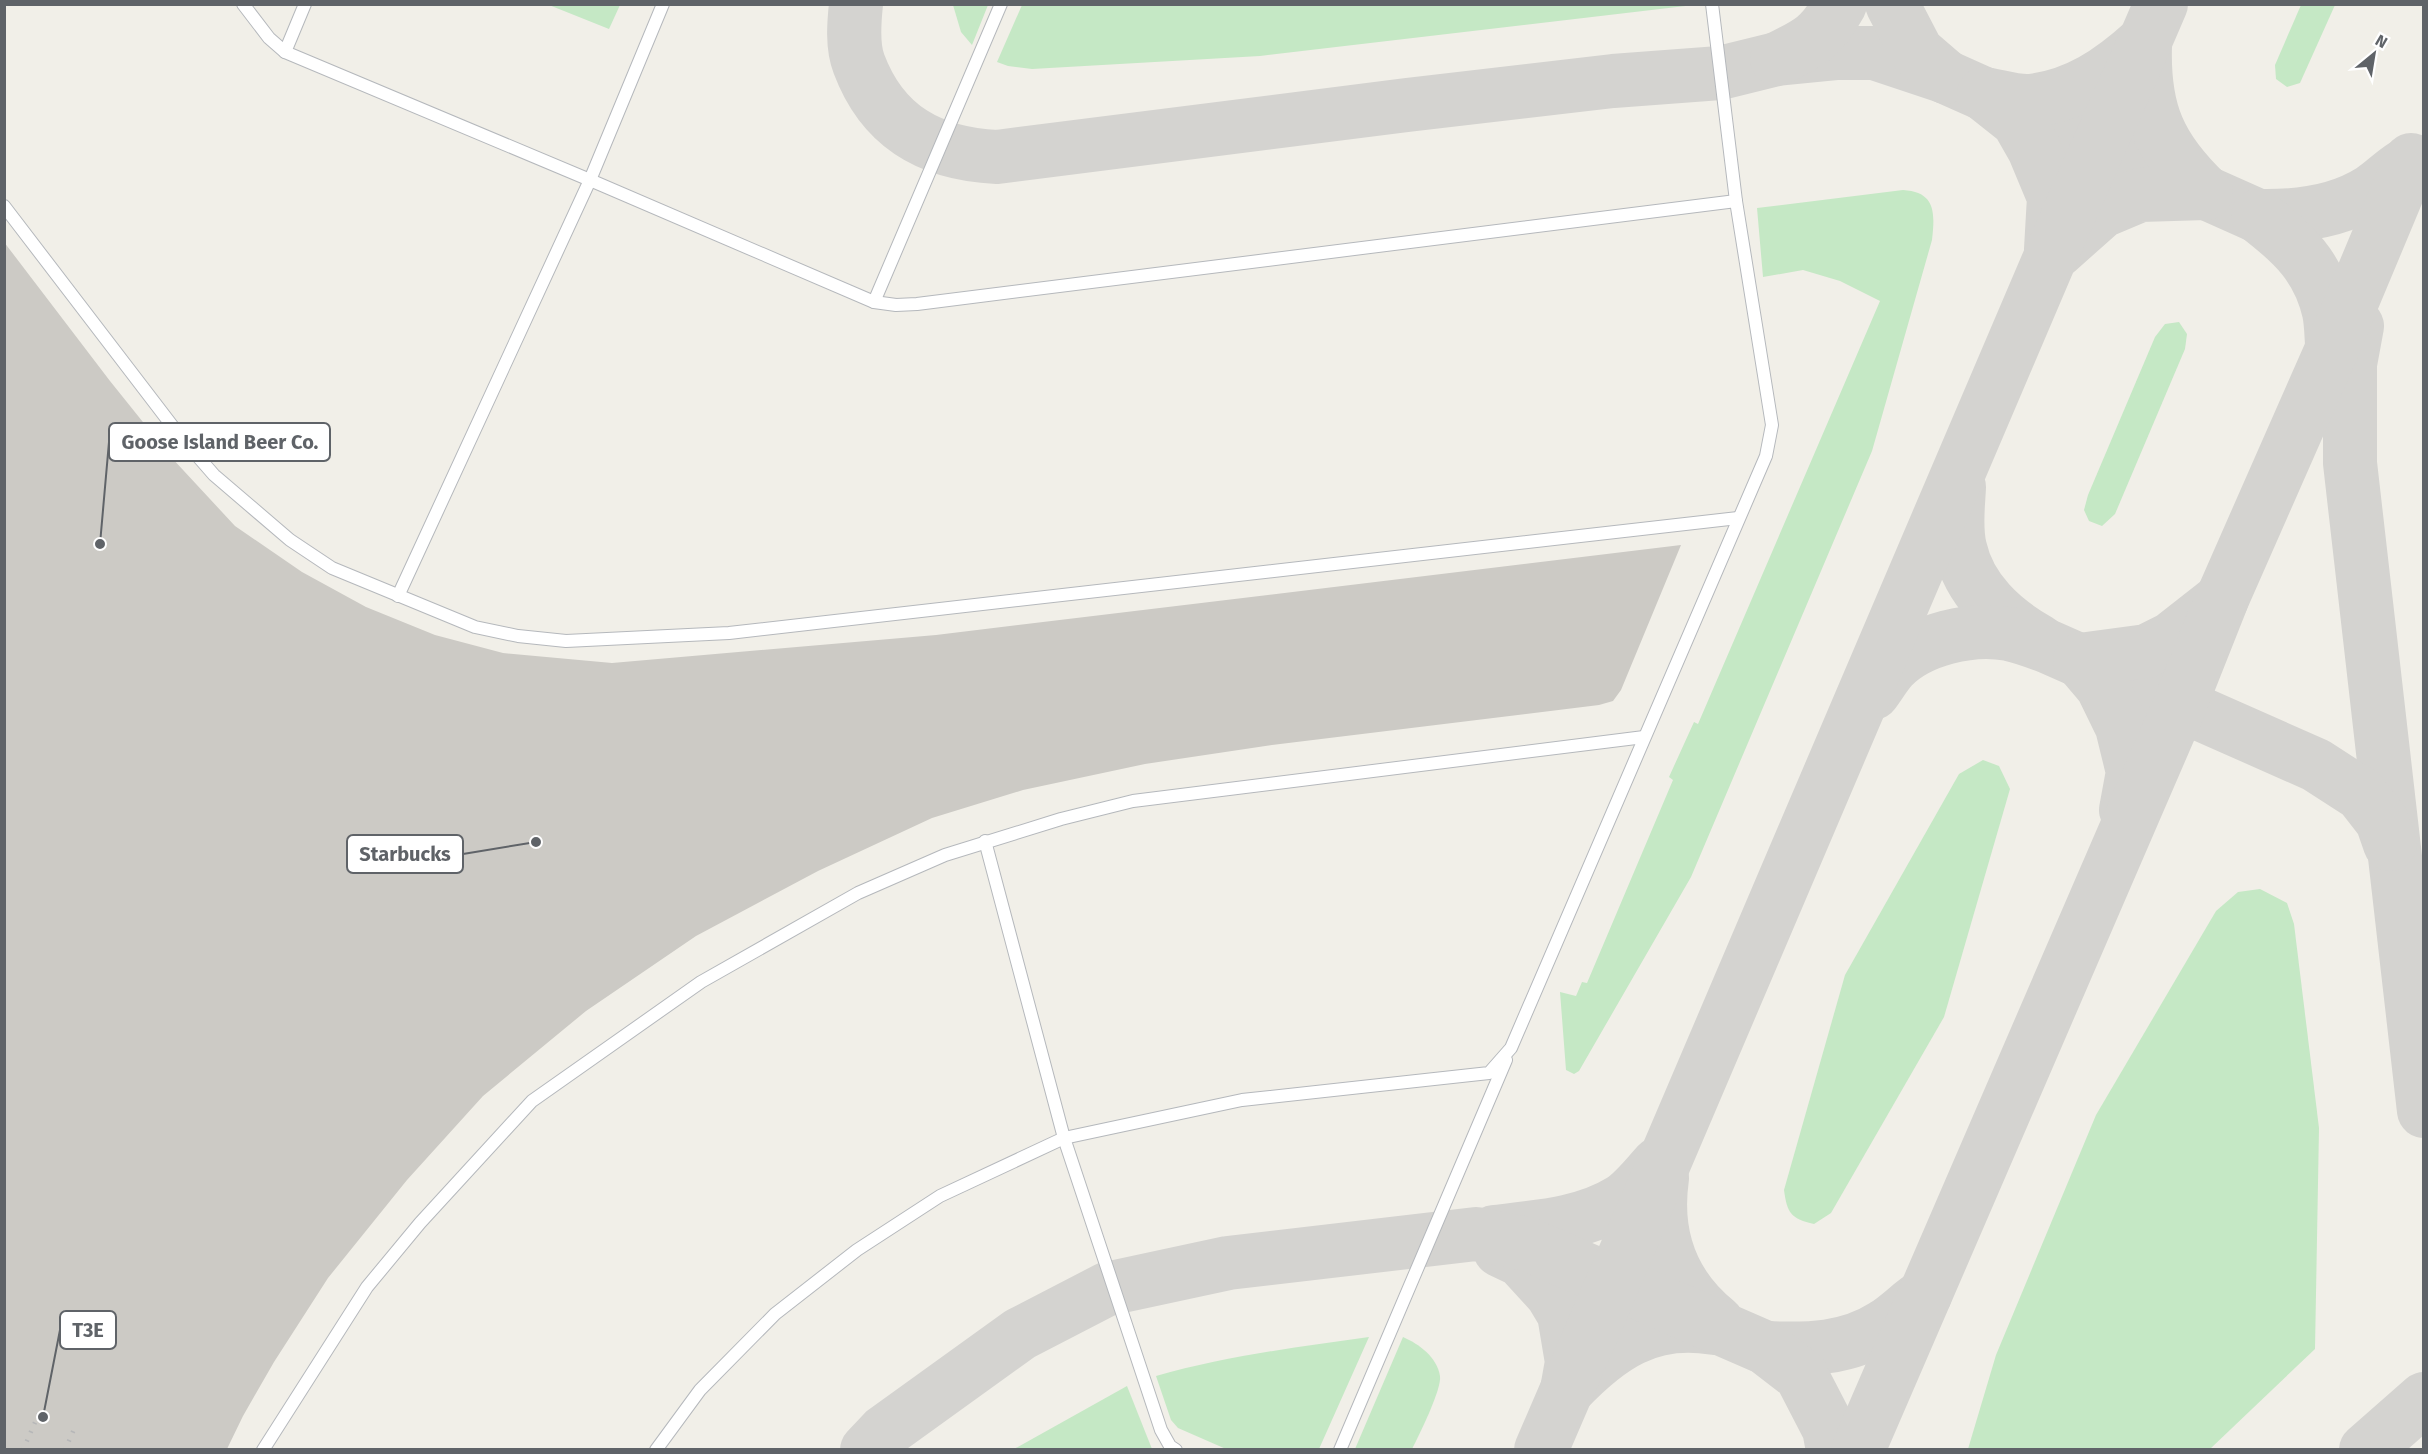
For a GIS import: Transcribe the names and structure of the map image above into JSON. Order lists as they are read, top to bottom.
{
  "places": ["Goose Island Beer Co.", "Starbucks", "T3E"],
  "north": "top right"
}
